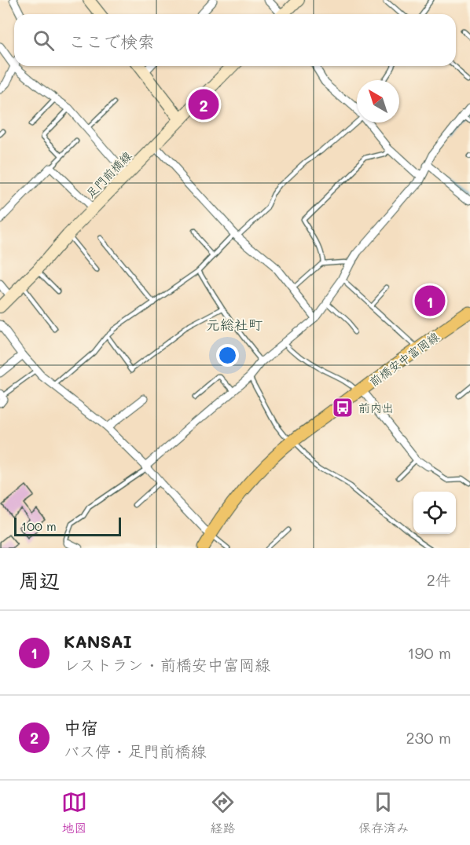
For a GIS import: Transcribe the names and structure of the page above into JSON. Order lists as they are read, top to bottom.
{
  "streets": {
    "main road": ["足門前橋線", "前橋安中富岡線"]
  },
  "districts": ["元総社町"],
  "places": {
    "bus stop": ["前内出"]
  },
  "scale_bar": "100 m",
  "north": "top left",
  "page": {
    "search": "ここで検索",
    "pins": ["2", "1"],
    "scale": "100 m",
    "heading": ["周辺", "2件"],
    "list": [
      {
        "mark": "1",
        "name": "KANSAI",
        "note": "レストラン · 前橋安中富岡線",
        "value": "190 m"
      },
      {
        "mark": "2",
        "name": "中宿",
        "note": "バス停 · 足門前橋線",
        "value": "230 m"
      }
    ],
    "nav": ["地図", "経路", "保存済み"]
  }
}
